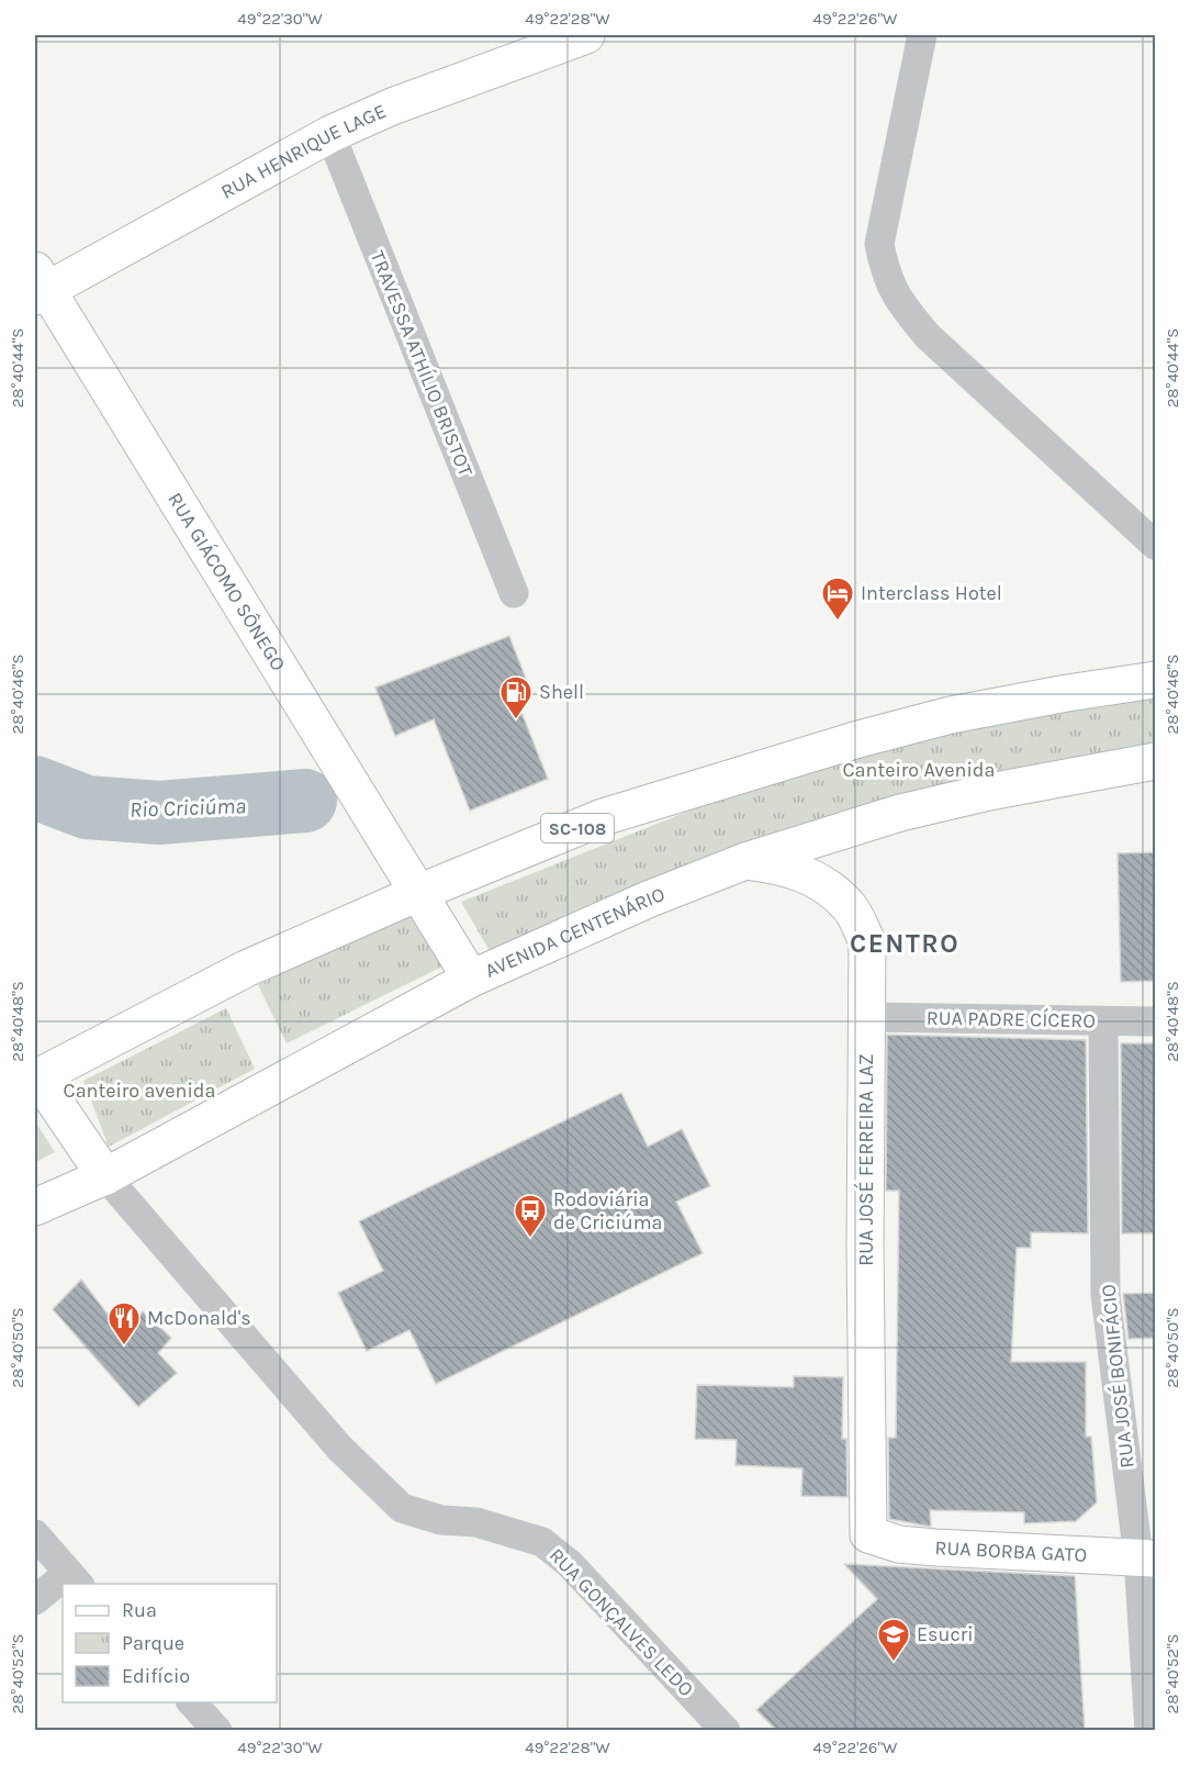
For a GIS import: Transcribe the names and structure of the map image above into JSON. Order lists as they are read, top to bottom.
{
  "streets": {
    "main road": [
      "RUA HENRIQUE LAGE",
      "RUA GIÁCOMO SÔNEGO",
      "SC-108",
      "AVENIDA CENTENÁRIO",
      "RUA JOSÉ FERREIRA LAZ",
      "RUA BORBA GATO"
    ],
    "street": [
      "TRAVESSA ATHÍLIO BRISTOT",
      "RUA PADRE CÍCERO",
      "RUA JOSÉ BONIFÁCIO",
      "RUA GONÇALVES LEDO"
    ]
  },
  "crossings": [
    ["RUA HENRIQUE LAGE", "TRAVESSA ATHÍLIO BRISTOT"],
    ["RUA HENRIQUE LAGE", "RUA GIÁCOMO SÔNEGO"],
    ["RUA GIÁCOMO SÔNEGO", "SC-108"],
    ["RUA GIÁCOMO SÔNEGO", "AVENIDA CENTENÁRIO"],
    ["AVENIDA CENTENÁRIO", "RUA JOSÉ FERREIRA LAZ"],
    ["AVENIDA CENTENÁRIO", "RUA GONÇALVES LEDO"],
    ["RUA PADRE CÍCERO", "RUA JOSÉ FERREIRA LAZ"],
    ["RUA PADRE CÍCERO", "RUA JOSÉ BONIFÁCIO"],
    ["RUA JOSÉ FERREIRA LAZ", "RUA BORBA GATO"],
    ["RUA JOSÉ BONIFÁCIO", "RUA BORBA GATO"]
  ],
  "districts": ["CENTRO"],
  "water": ["Rio Criciúma"],
  "parks": ["Canteiro Avenida", "Canteiro avenida"],
  "places": {
    "hotel": ["Interclass Hotel"],
    "fuel station": ["Shell"],
    "bus stop": ["Rodoviária de Criciúma"],
    "restaurant": ["McDonald's"],
    "school or university": ["Esucri"]
  },
  "legend": ["Rua", "Parque", "Edifício"],
  "coordinates": [
    "49°22'30\"W",
    "49°22'28\"W",
    "49°22'26\"W",
    "28°40'44\"S",
    "28°40'46\"S",
    "28°40'48\"S",
    "28°40'50\"S",
    "28°40'52\"S"
  ]
}
